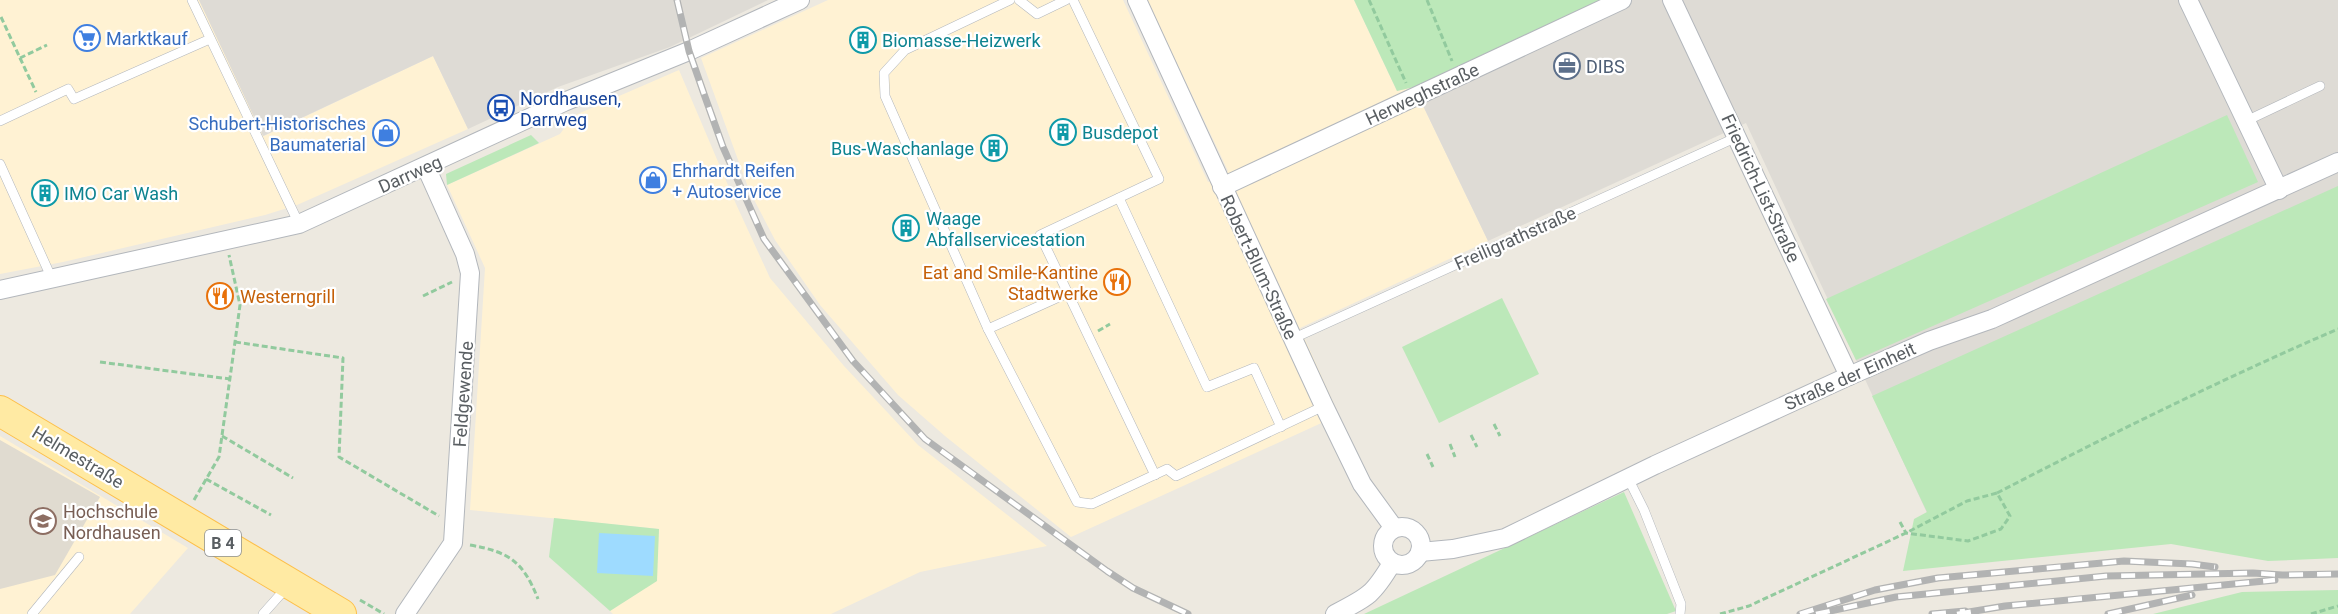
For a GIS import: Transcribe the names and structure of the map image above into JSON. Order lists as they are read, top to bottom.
{
  "streets": {
    "main road": ["Helmestraße", "B 4"],
    "street": [
      "Herweghstraße",
      "Darrweg",
      "Friedrich-List-Straße",
      "Robert-Blum-Straße",
      "Straße der Einheit",
      "Feldgewende"
    ],
    "lane": ["Freiligrathstraße"]
  },
  "crossings": [
    ["Herweghstraße", "Robert-Blum-Straße"],
    ["Darrweg", "Feldgewende"],
    ["Friedrich-List-Straße", "Freiligrathstraße"],
    ["Friedrich-List-Straße", "Straße der Einheit"],
    ["Freiligrathstraße", "Robert-Blum-Straße"],
    ["Robert-Blum-Straße", "Straße der Einheit"]
  ],
  "places": {
    "supermarket": ["Marktkauf"],
    "building": [
      "Biomasse-Heizwerk",
      "Busdepot",
      "Bus-Waschanlage",
      "IMO Car Wash",
      "Waage Abfallservicestation"
    ],
    "office": ["DIBS"],
    "bus stop": ["Nordhausen, Darrweg"],
    "shop": ["Schubert-Historisches Baumaterial", "Ehrhardt Reifen + Autoservice"],
    "restaurant": ["Eat and Smile-Kantine Stadtwerke", "Westerngrill"],
    "school or university": ["Hochschule Nordhausen"]
  }
}
